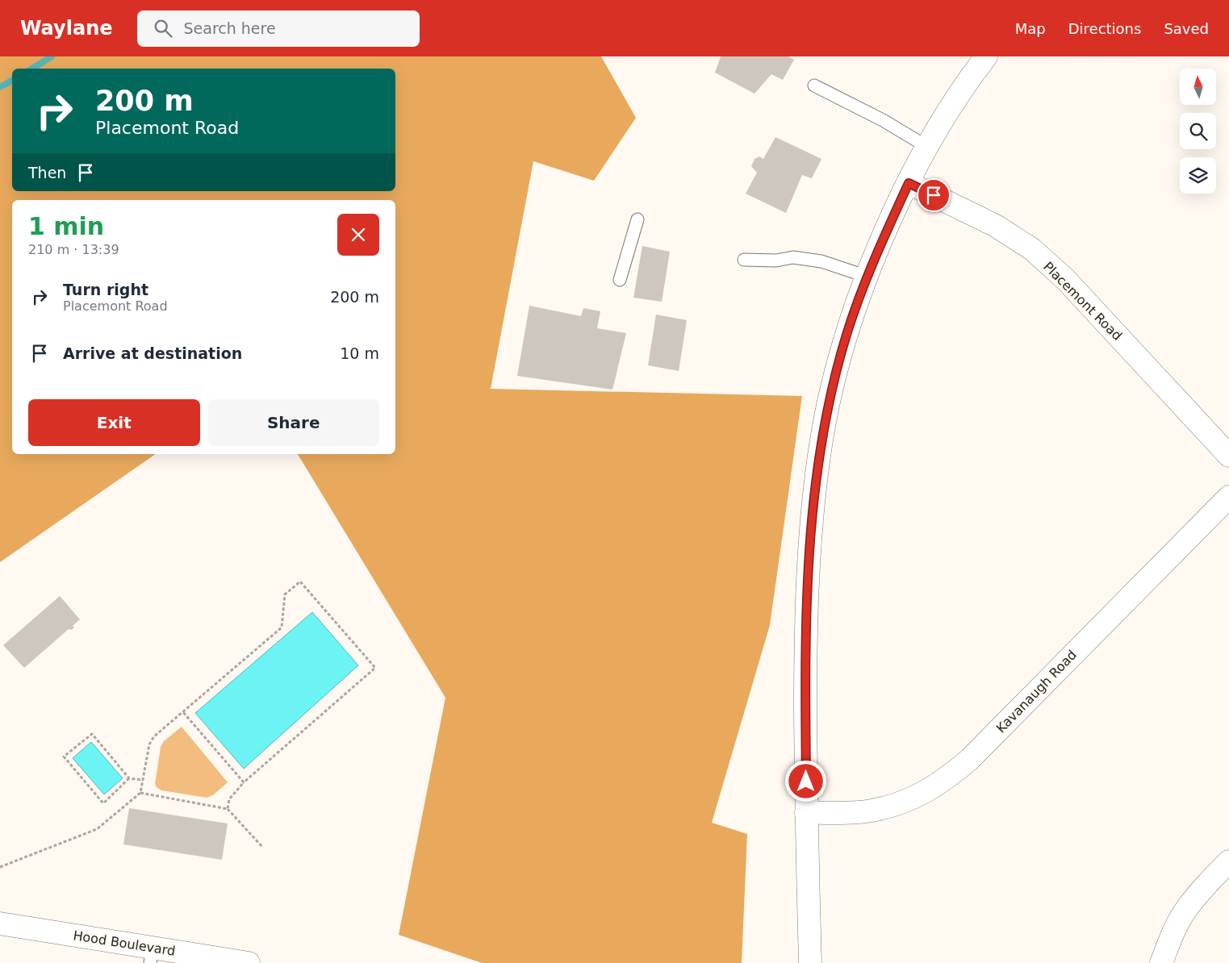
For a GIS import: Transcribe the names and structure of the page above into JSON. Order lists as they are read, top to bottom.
{
  "streets": {
    "street": ["Placemont Road", "Kavanaugh Road", "Hood Boulevard"]
  },
  "north": "top",
  "page": {
    "header": "Waylane",
    "search": "Search here",
    "nav": ["Map", "Directions", "Saved"],
    "turn": ["200 m", "Placemont Road"],
    "then": "Then",
    "heading": ["1 min", "210 m · 13:39"],
    "list": [
      {
        "name": "Turn right",
        "note": "Placemont Road",
        "value": "200 m"
      },
      {
        "name": "Arrive at destination",
        "value": "10 m"
      }
    ],
    "buttons": ["Exit", "Share"]
  }
}
